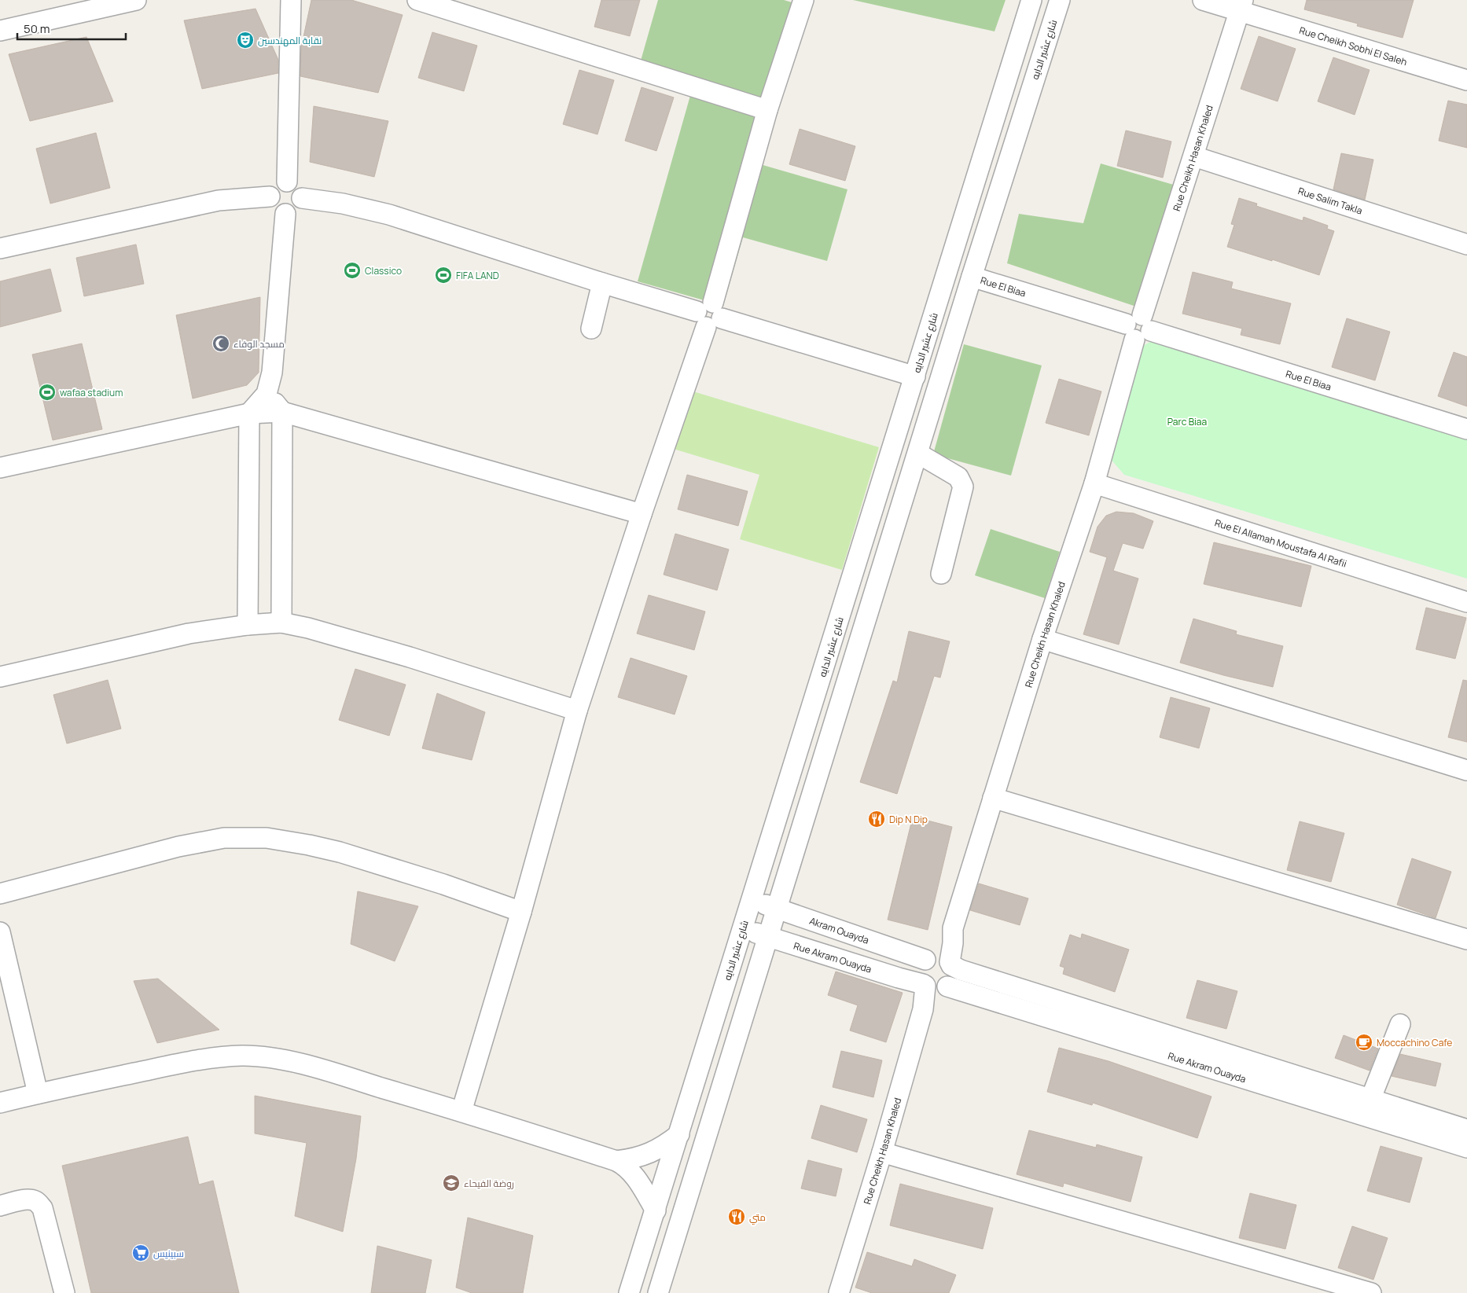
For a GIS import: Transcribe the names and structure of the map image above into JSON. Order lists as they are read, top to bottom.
{
  "streets": {
    "street": [
      "Rue Cheikh Sobhi El Saleh",
      "شارع عشير الدايه",
      "Rue Cheikh Hasan Khaled",
      "Rue Salim Takla",
      "Rue El Biaa",
      "Rue El Allamah Moustafa Al Rafii",
      "Akram Ouayda",
      "Rue Akram Ouayda"
    ]
  },
  "crossings": [
    ["Rue Cheikh Sobhi El Saleh", "Rue Cheikh Hasan Khaled"],
    ["شارع عشير الدايه", "Rue El Biaa"],
    ["شارع عشير الدايه", "Akram Ouayda"],
    ["شارع عشير الدايه", "Rue Akram Ouayda"],
    ["Rue Cheikh Hasan Khaled", "Rue Salim Takla"],
    ["Rue Cheikh Hasan Khaled", "Rue El Biaa"],
    ["Rue Cheikh Hasan Khaled", "Rue El Allamah Moustafa Al Rafii"],
    ["Rue Cheikh Hasan Khaled", "Akram Ouayda"],
    ["Rue Cheikh Hasan Khaled", "Rue Akram Ouayda"],
    ["Akram Ouayda", "Rue Akram Ouayda"]
  ],
  "parks": ["Parc Biaa"],
  "places": {
    "theatre": ["نقابة المهندسين"],
    "sports": ["Classico", "FIFA LAND", "wafaa stadium"],
    "mosque": ["مسجد الوفاء"],
    "restaurant": ["Dip N Dip", "متي"],
    "cafe": ["Moccachino Cafe"],
    "school or university": ["روضة الفيحاء"],
    "supermarket": ["سبينيس"]
  },
  "scale_bar": "50 m"
}
